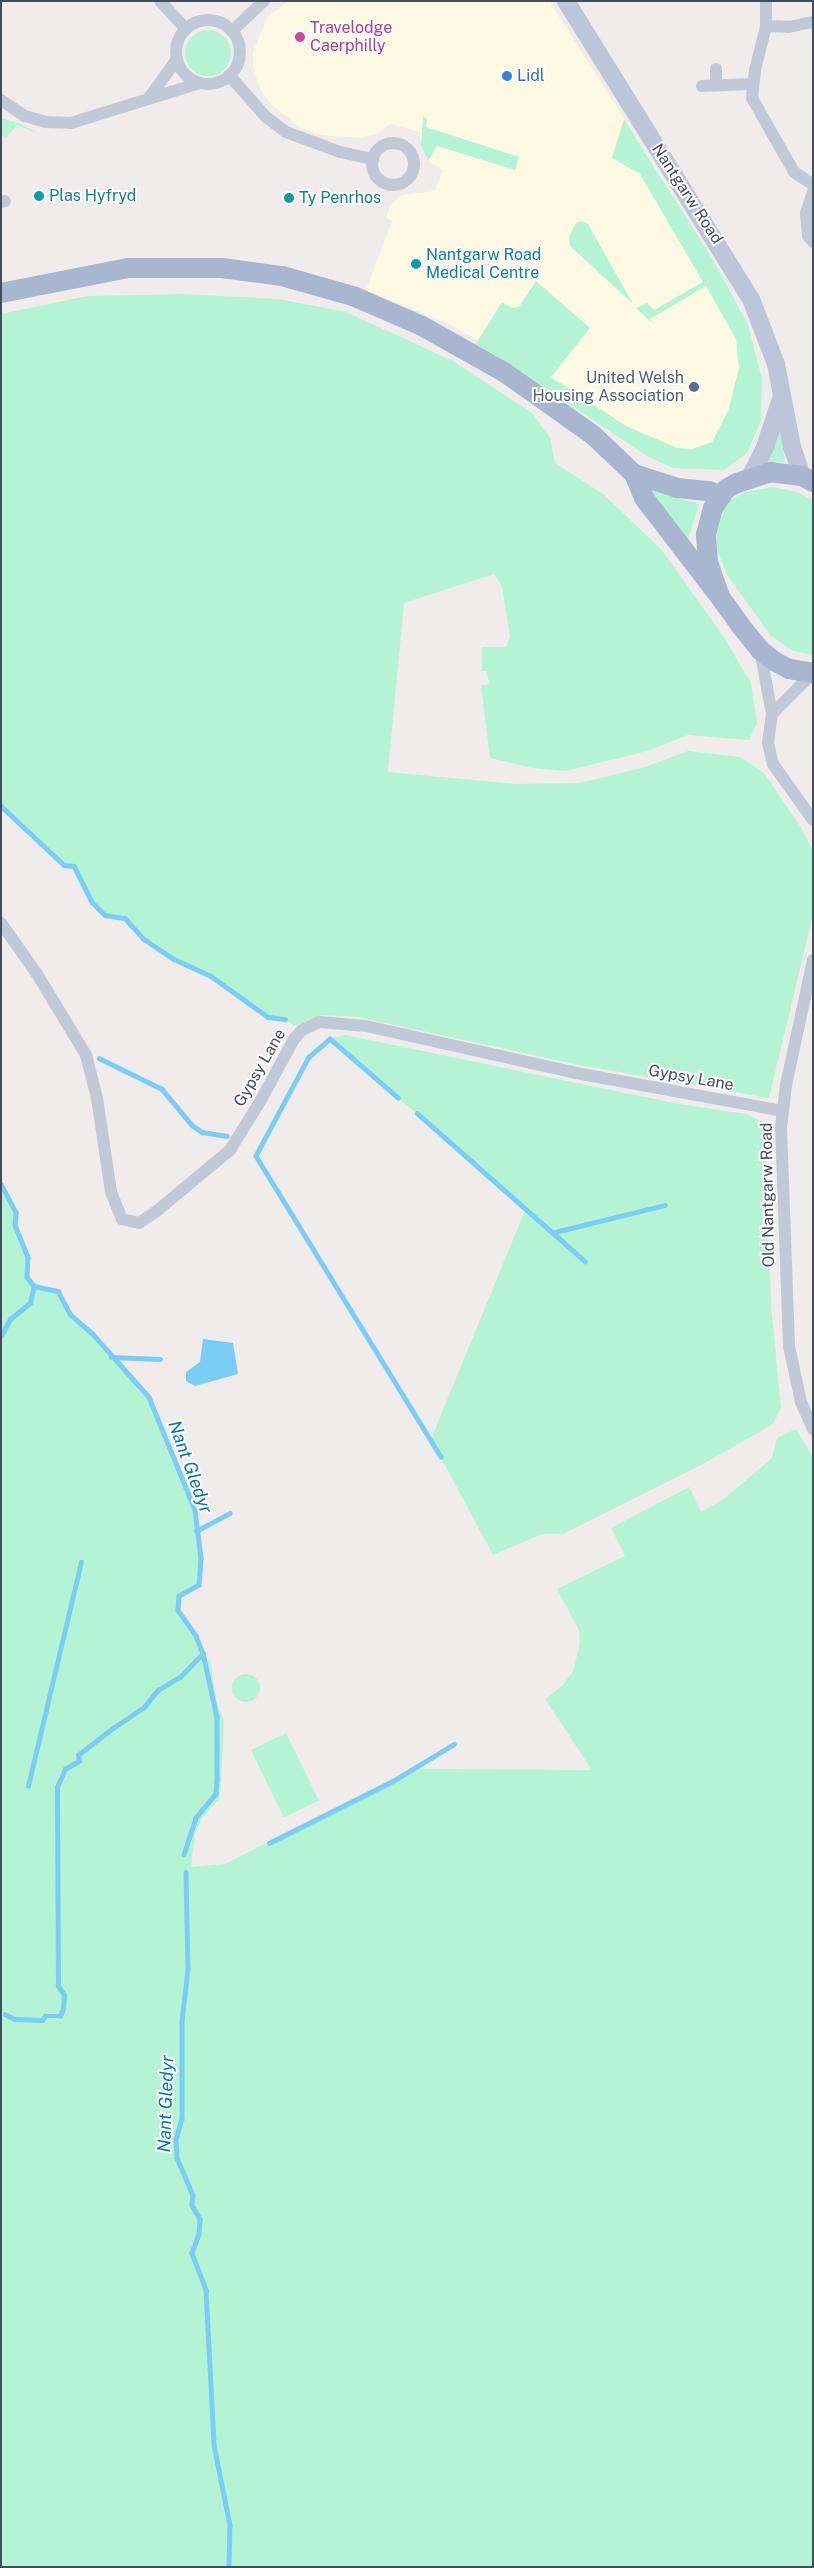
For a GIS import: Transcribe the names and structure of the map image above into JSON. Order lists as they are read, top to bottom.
{
  "streets": {
    "main road": ["Nantgarw Road"],
    "street": ["Gypsy Lane", "Old Nantgarw Road"]
  },
  "crossings": [
    ["Gypsy Lane", "Old Nantgarw Road"]
  ],
  "water": ["Nant Gledyr"],
  "places": [
    "Travelodge Caerphilly",
    "Lidl",
    "Plas Hyfryd",
    "Ty Penrhos",
    "Nantgarw Road Medical Centre",
    "United Welsh Housing Association"
  ]
}
